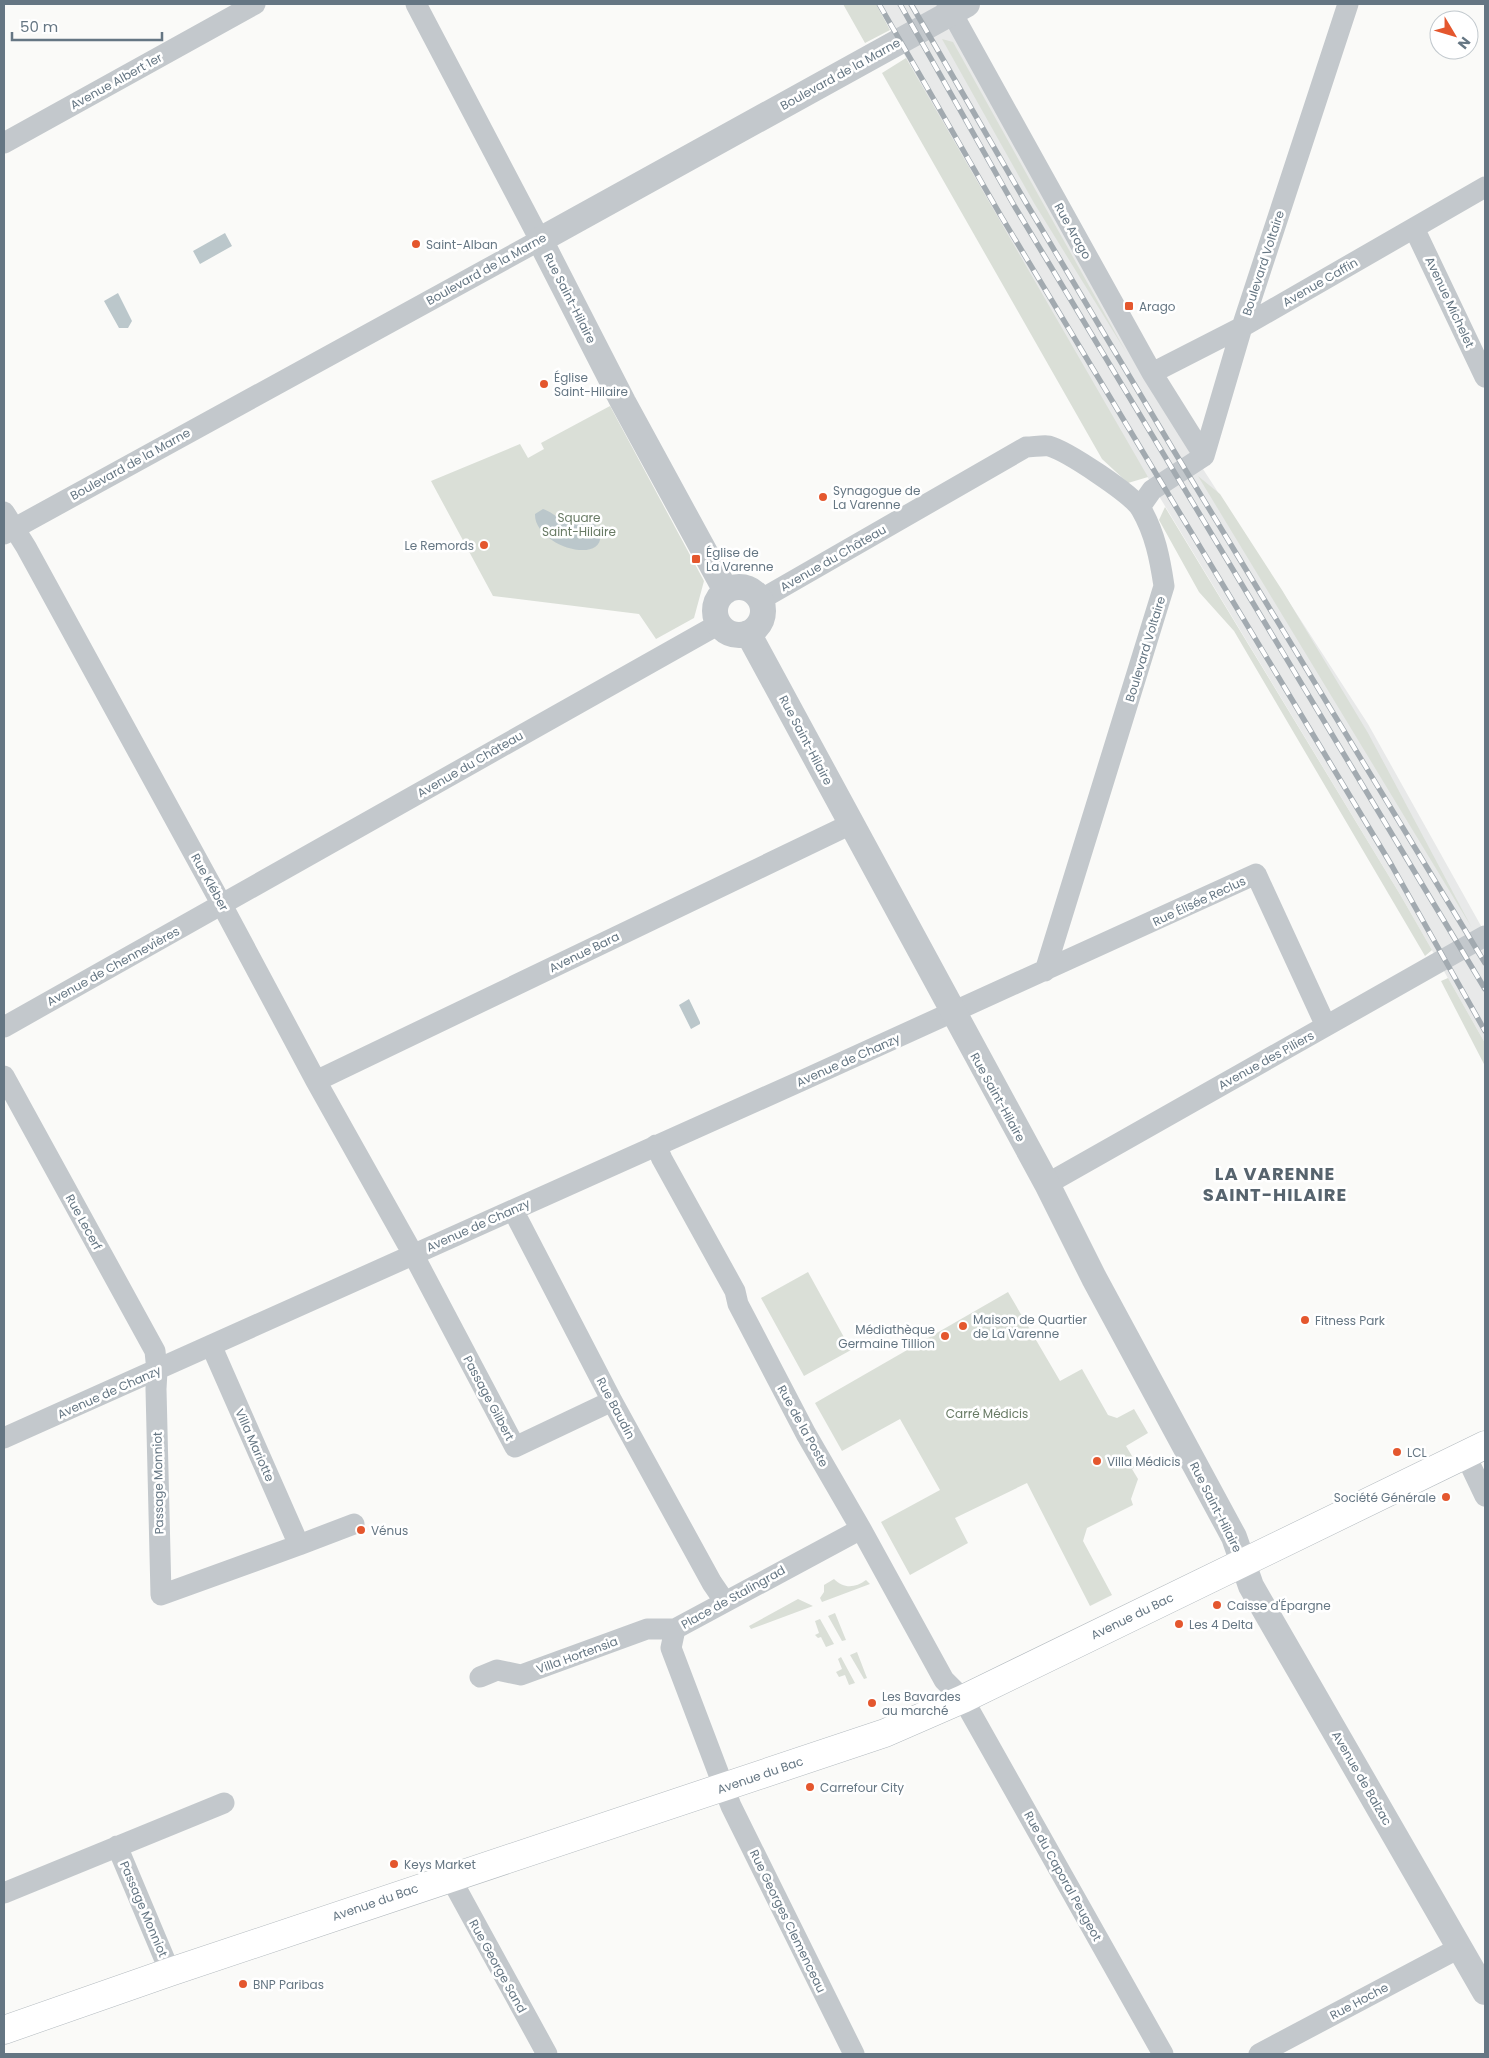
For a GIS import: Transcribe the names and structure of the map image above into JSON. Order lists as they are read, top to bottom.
{
  "streets": {
    "main road": ["Avenue du Bac"],
    "street": [
      "Boulevard de la Marne",
      "Avenue Albert 1er",
      "Rue Arago",
      "Boulevard Voltaire",
      "Avenue Caffin",
      "Rue Saint-Hilaire",
      "Avenue Michelet",
      "Avenue du Château",
      "Rue Kléber",
      "Rue Élisée Reclus",
      "Avenue Bara",
      "Avenue de Chennevières",
      "Avenue de Chanzy",
      "Avenue des Piliers",
      "Rue Lecerf",
      "Passage Gilbert",
      "Rue Baudin",
      "Rue de la Poste",
      "Villa Mariotte",
      "Passage Monniot",
      "Place de Stalingrad",
      "Villa Hortensia",
      "Avenue de Balzac",
      "Rue du Caporal Peugeot",
      "Rue Georges Clemenceau",
      "Rue George Sand",
      "Rue Hoche"
    ]
  },
  "crossings": [
    ["Boulevard de la Marne", "Rue Arago"],
    ["Boulevard de la Marne", "Rue Saint-Hilaire"],
    ["Boulevard de la Marne", "Rue Kléber"],
    ["Rue Arago", "Boulevard Voltaire"],
    ["Rue Arago", "Avenue Caffin"],
    ["Boulevard Voltaire", "Avenue Caffin"],
    ["Boulevard Voltaire", "Avenue du Château"],
    ["Boulevard Voltaire", "Rue Élisée Reclus"],
    ["Avenue Caffin", "Avenue Michelet"],
    ["Rue Saint-Hilaire", "Avenue du Château"],
    ["Rue Saint-Hilaire", "Avenue Bara"],
    ["Rue Saint-Hilaire", "Avenue de Chanzy"],
    ["Rue Saint-Hilaire", "Avenue des Piliers"],
    ["Rue Saint-Hilaire", "Avenue du Bac"],
    ["Rue Saint-Hilaire", "Avenue de Balzac"],
    ["Avenue du Château", "Rue Kléber"],
    ["Avenue du Château", "Avenue de Chennevières"],
    ["Rue Kléber", "Avenue Bara"],
    ["Rue Kléber", "Avenue de Chennevières"],
    ["Rue Kléber", "Avenue de Chanzy"],
    ["Rue Kléber", "Passage Gilbert"],
    ["Rue Élisée Reclus", "Avenue des Piliers"],
    ["Avenue de Chanzy", "Rue Lecerf"],
    ["Avenue de Chanzy", "Passage Gilbert"],
    ["Avenue de Chanzy", "Rue Baudin"],
    ["Avenue de Chanzy", "Rue de la Poste"],
    ["Avenue de Chanzy", "Villa Mariotte"],
    ["Avenue de Chanzy", "Passage Monniot"],
    ["Rue Lecerf", "Passage Monniot"],
    ["Passage Gilbert", "Rue Baudin"],
    ["Rue Baudin", "Place de Stalingrad"],
    ["Rue de la Poste", "Place de Stalingrad"],
    ["Rue de la Poste", "Avenue du Bac"],
    ["Rue de la Poste", "Rue du Caporal Peugeot"],
    ["Villa Mariotte", "Passage Monniot"],
    ["Passage Monniot", "Avenue du Bac"],
    ["Place de Stalingrad", "Avenue du Bac"],
    ["Place de Stalingrad", "Villa Hortensia"],
    ["Place de Stalingrad", "Rue Georges Clemenceau"],
    ["Avenue du Bac", "Avenue de Balzac"],
    ["Avenue du Bac", "Rue du Caporal Peugeot"],
    ["Avenue du Bac", "Rue Georges Clemenceau"],
    ["Avenue du Bac", "Rue George Sand"],
    ["Avenue de Balzac", "Rue Hoche"]
  ],
  "districts": ["LA VARENNE SAINT-HILAIRE"],
  "parks": ["Square Saint-Hilaire", "Carré Médicis"],
  "places": {
    "other": [
      "Saint-Alban",
      "Église Saint-Hilaire",
      "Synagogue de La Varenne",
      "Le Remords",
      "Fitness Park",
      "Maison de Quartier de La Varenne",
      "Médiathèque Germaine Tillion",
      "LCL",
      "Villa Médicis",
      "Société Générale",
      "Vénus",
      "Caisse d'Épargne",
      "Les 4 Delta",
      "Les Bavardes au marché",
      "Carrefour City",
      "Keys Market",
      "BNP Paribas"
    ],
    "transit": ["Arago", "Église de La Varenne"]
  },
  "scale_bar": "50 m",
  "north": "bottom right"
}
